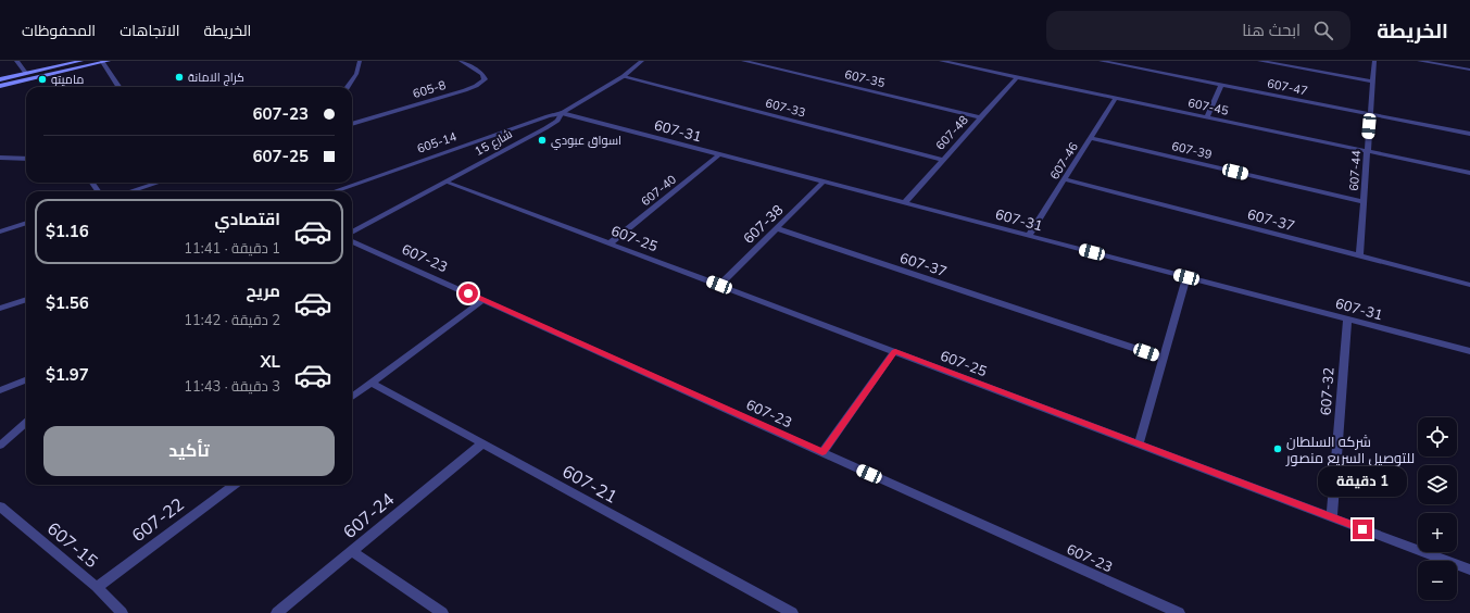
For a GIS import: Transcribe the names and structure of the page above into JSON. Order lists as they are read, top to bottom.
{
  "streets": {
    "street": [
      "607-35",
      "607-47",
      "605-8",
      "607-45",
      "607-33",
      "607-31",
      "607-48",
      "605-14",
      "شارع 15",
      "607-39",
      "607-46",
      "607-44",
      "607-40",
      "607-37",
      "607-38",
      "607-25",
      "607-23",
      "607-32",
      "607-21",
      "607-24",
      "607-22",
      "607-15"
    ]
  },
  "crossings": [
    ["607-35", "607-48"],
    ["607-47", "607-44"],
    ["607-45", "607-48"],
    ["607-45", "607-46"],
    ["607-45", "607-44"],
    ["607-33", "607-48"],
    ["607-33", "شارع 15"],
    ["607-31", "607-48"],
    ["607-31", "605-14"],
    ["607-31", "شارع 15"],
    ["607-31", "607-46"],
    ["607-31", "607-40"],
    ["607-31", "607-38"],
    ["607-31", "607-32"],
    ["605-14", "شارع 15"],
    ["شارع 15", "607-25"],
    ["607-39", "607-46"],
    ["607-39", "607-44"],
    ["607-46", "607-37"],
    ["607-44", "607-37"],
    ["607-40", "607-25"],
    ["607-37", "607-38"],
    ["607-38", "607-25"],
    ["607-25", "607-32"],
    ["607-21", "607-24"],
    ["607-22", "607-15"]
  ],
  "places": [
    "كراج الامانة",
    "ماميتو",
    "اسواق عبودي",
    "شركه السلطان للتوصيل السريع منصور"
  ],
  "page": {
    "header": "الخريطة",
    "search": "ابحث هنا",
    "nav": ["الخريطة", "الاتجاهات", "المحفوظات"],
    "banner": ["607-23", "607-25"],
    "list": [
      {
        "name": "اقتصادي",
        "note": "1 دقيقة · 11:41",
        "value": "$1.16"
      },
      {
        "name": "مريح",
        "note": "2 دقيقة · 11:42",
        "value": "$1.56"
      },
      {
        "name": "XL",
        "note": "3 دقيقة · 11:43",
        "value": "$1.97"
      }
    ],
    "map_buttons": ["+", "−"],
    "buttons": "تأكيد",
    "bubble": "1 دقيقة"
  }
}
